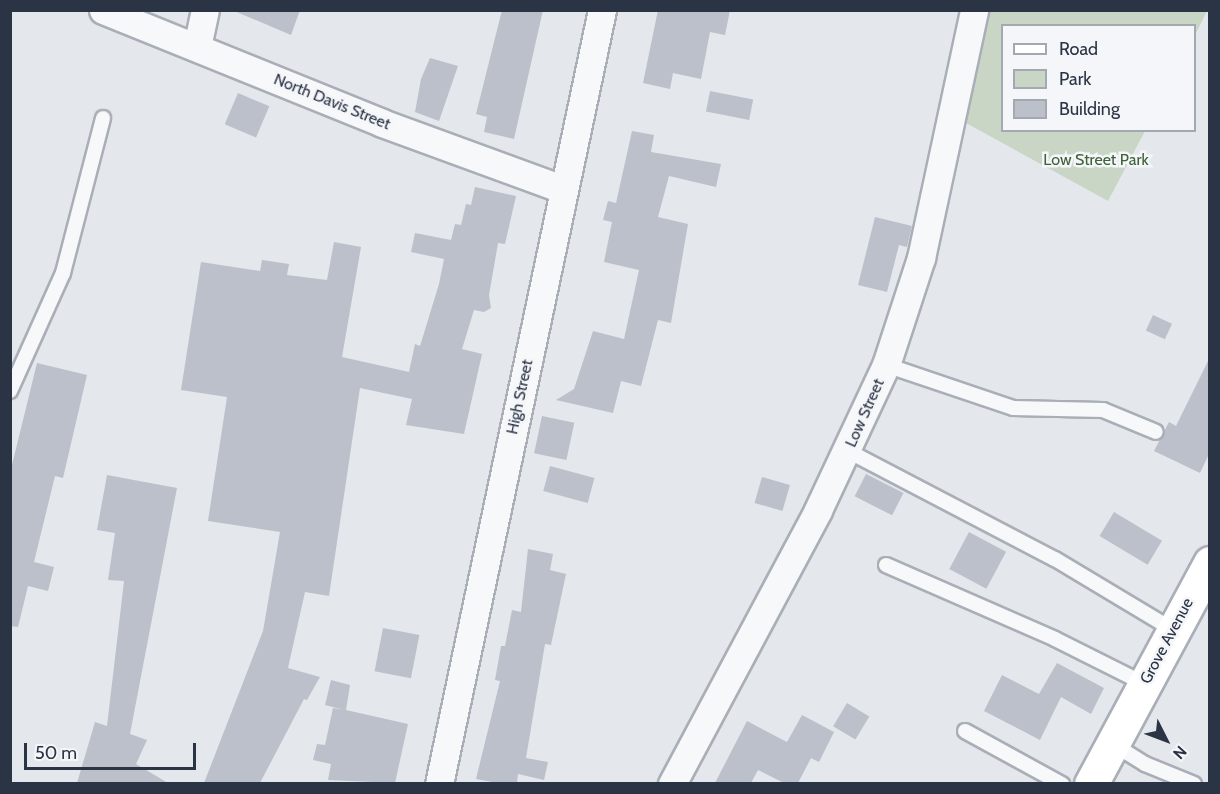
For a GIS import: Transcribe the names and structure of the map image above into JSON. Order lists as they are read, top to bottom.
{
  "streets": {
    "main road": ["Grove Avenue"],
    "street": ["North Davis Street", "High Street", "Low Street"]
  },
  "crossings": [
    ["North Davis Street", "High Street"]
  ],
  "parks": ["Low Street Park"],
  "legend": ["Road", "Park", "Building"],
  "scale_bar": "50 m",
  "north": "bottom right"
}
